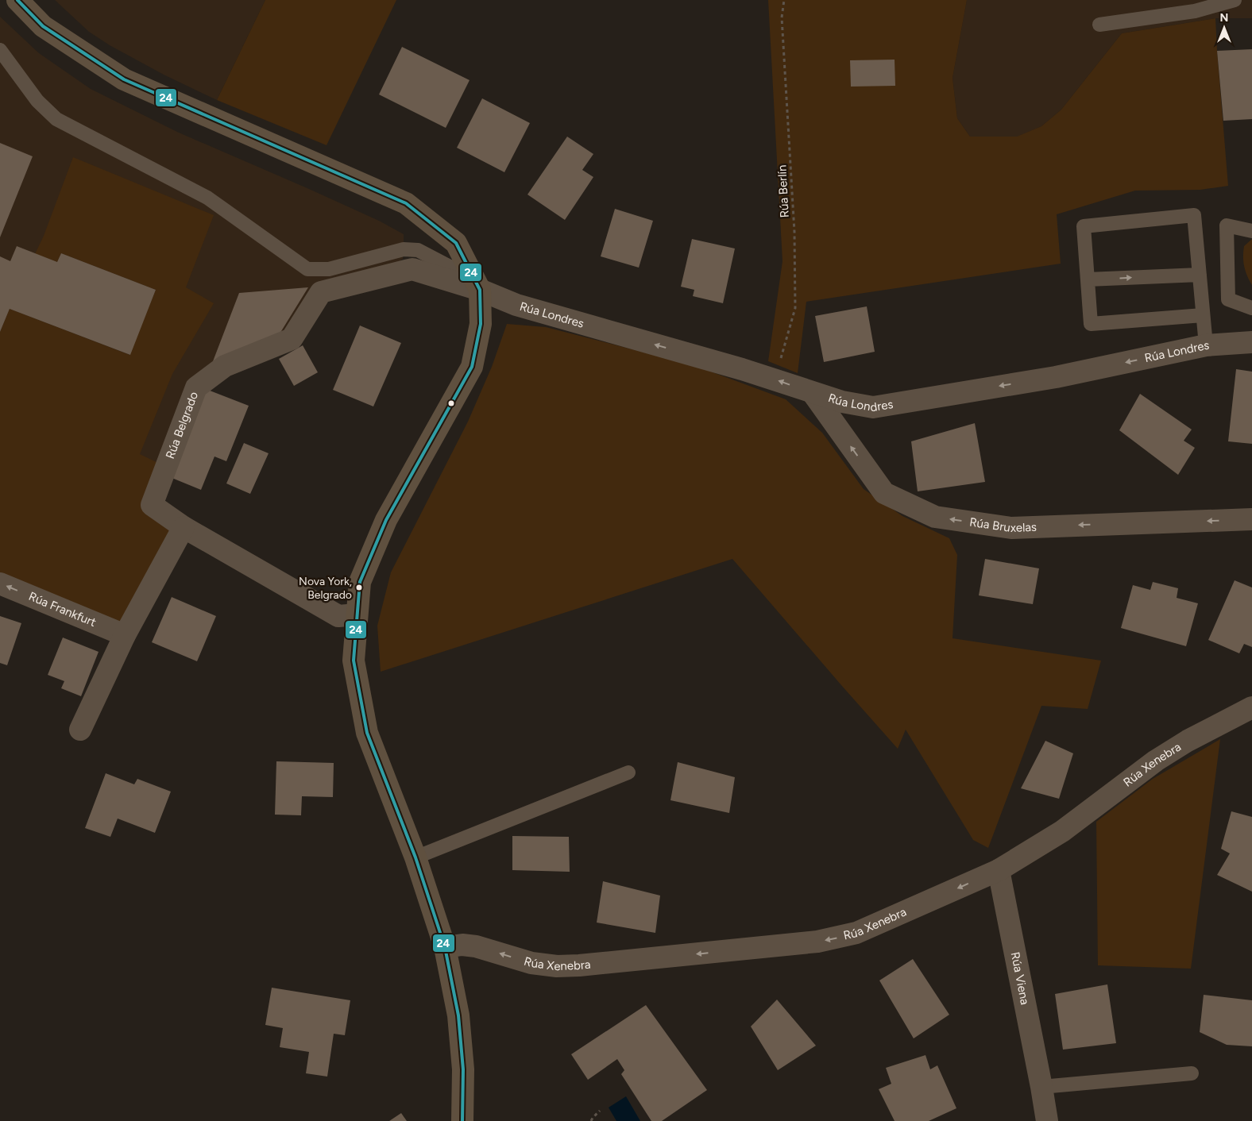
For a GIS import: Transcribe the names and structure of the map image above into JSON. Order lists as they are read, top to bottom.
{
  "streets": {
    "street": [
      "Rúa Londres",
      "Rúa Belgrado",
      "Rúa Bruxelas",
      "Rúa Frankfurt",
      "Rúa Xenebra",
      "Rúa Viena"
    ],
    "path": ["Rúa Berlín"]
  },
  "crossings": [
    ["Rúa Berlín", "Rúa Londres"],
    ["Rúa Londres", "Rúa Belgrado"],
    ["Rúa Londres", "Rúa Bruxelas"],
    ["Rúa Xenebra", "Rúa Viena"]
  ],
  "one_way": [
    "Rúa Londres",
    "Rúa Bruxelas",
    "Rúa Frankfurt",
    "Rúa Xenebra"
  ],
  "places": ["Nova York, Belgrado"],
  "lines": ["transit line 24"],
  "north": "top"
}
